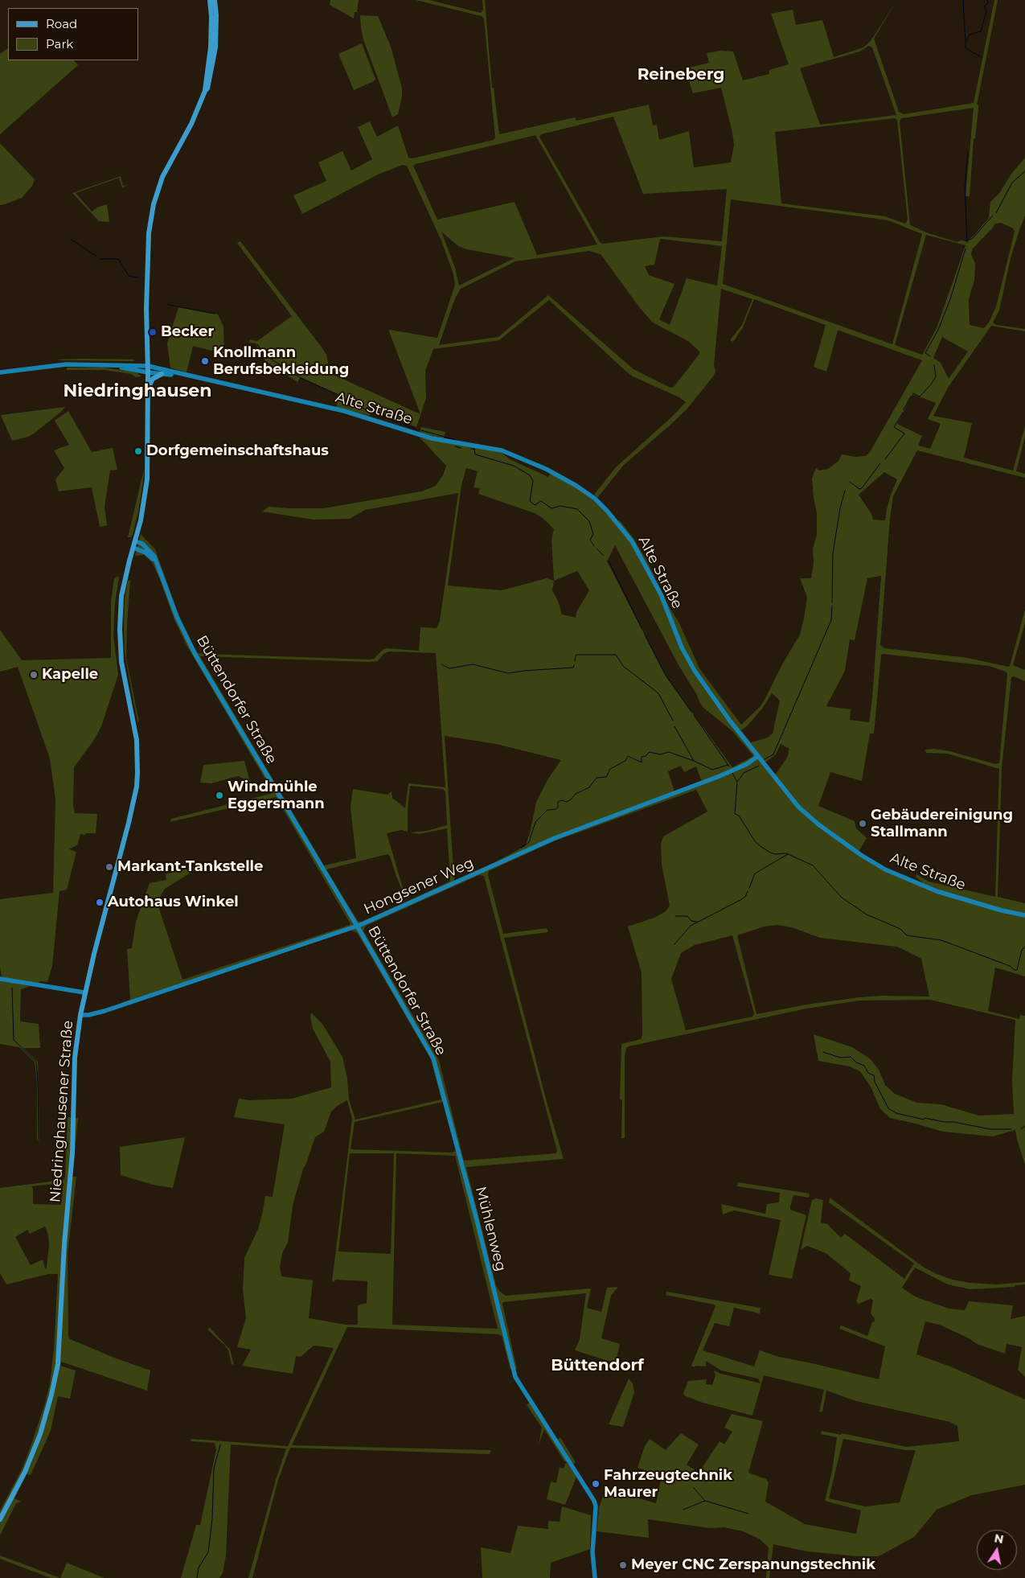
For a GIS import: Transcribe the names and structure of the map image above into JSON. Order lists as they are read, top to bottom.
{
  "streets": {
    "main road": ["Niedringhausener Straße"],
    "street": [
      "Alte Straße",
      "Büttendorfer Straße",
      "Hongsener Weg",
      "Mühlenweg"
    ]
  },
  "crossings": [
    ["Alte Straße", "Hongsener Weg"],
    ["Alte Straße", "Niedringhausener Straße"],
    ["Büttendorfer Straße", "Hongsener Weg"],
    ["Büttendorfer Straße", "Niedringhausener Straße"],
    ["Büttendorfer Straße", "Mühlenweg"],
    ["Hongsener Weg", "Niedringhausener Straße"]
  ],
  "districts": ["Reineberg", "Niedringhausen", "Büttendorf"],
  "places": [
    "Becker",
    "Knollmann Berufsbekleidung",
    "Dorfgemeinschaftshaus",
    "Kapelle",
    "Windmühle Eggersmann",
    "Gebäudereinigung Stallmann",
    "Markant-Tankstelle",
    "Autohaus Winkel",
    "Fahrzeugtechnik Maurer",
    "Meyer CNC Zerspanungstechnik"
  ],
  "legend": ["Road", "Park"],
  "north": "top"
}
